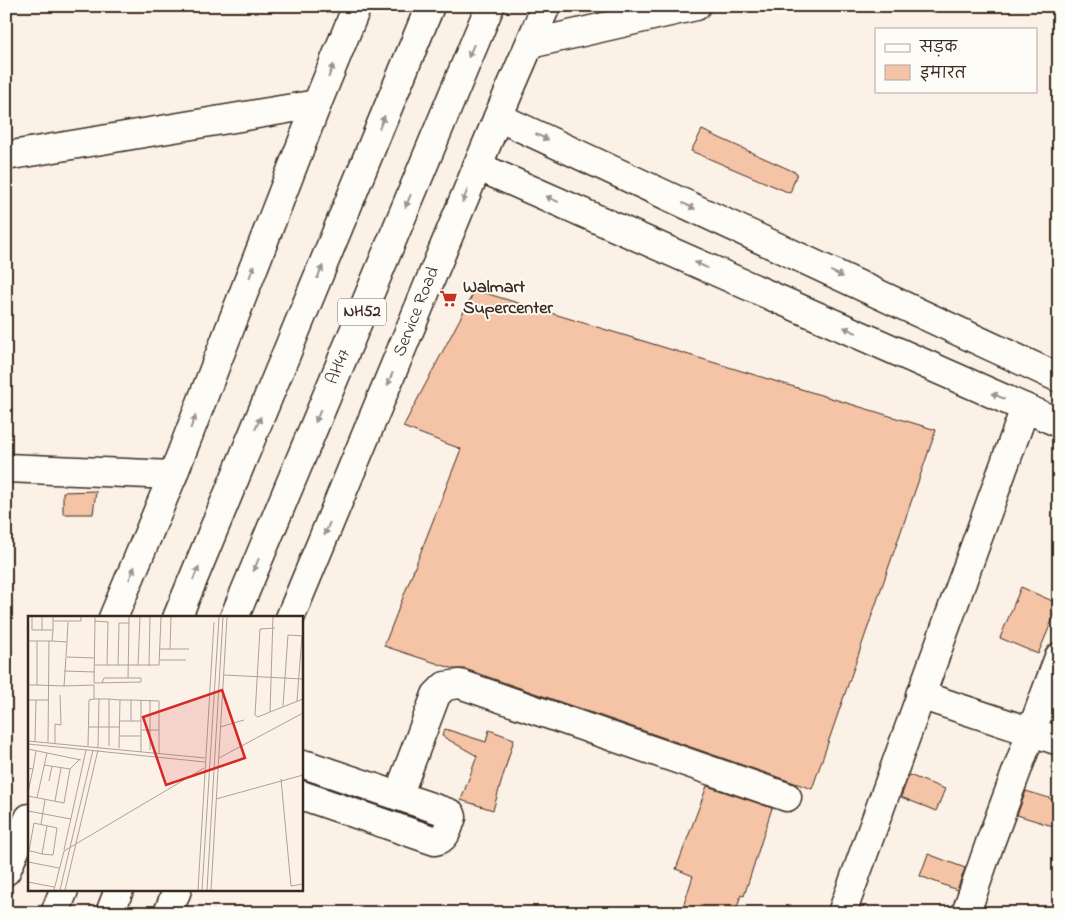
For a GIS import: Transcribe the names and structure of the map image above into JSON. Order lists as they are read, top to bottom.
{
  "streets": {
    "main road": ["NH52", "Service Road", "AH47"]
  },
  "places": {
    "supermarket": ["Walmart Supercenter"]
  },
  "legend": ["सड़क", "इमारत"]
}
